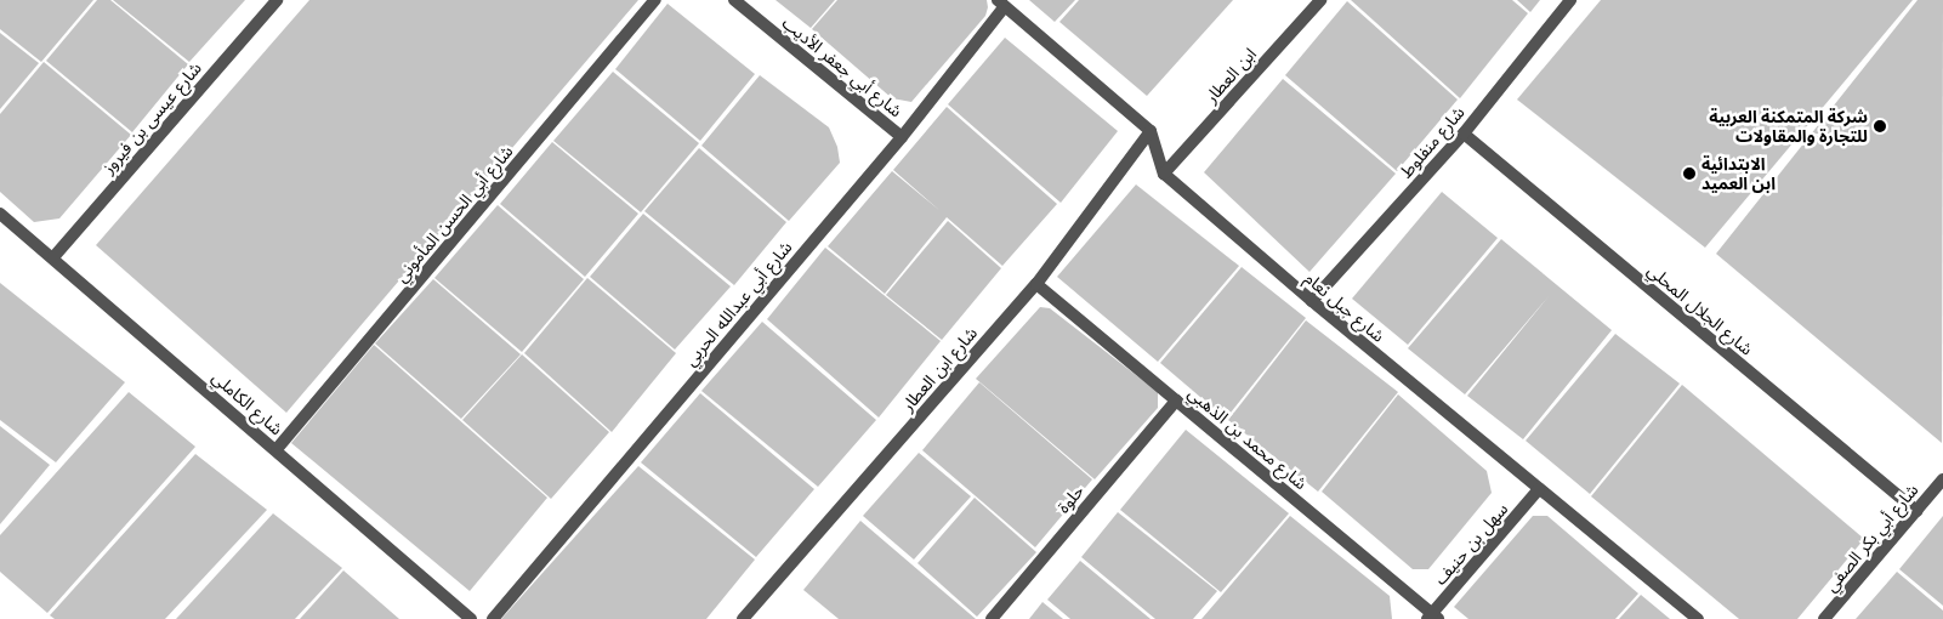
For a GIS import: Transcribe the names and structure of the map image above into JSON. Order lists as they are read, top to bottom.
{
  "streets": {
    "street": [
      "شارع أبي جعفر الأديب",
      "ابن العطار",
      "شارع عيسى بن فيروز",
      "شارع منفلوط",
      "شارع أبي الحسن المأموني",
      "شارع أبي عبدالله الحربي",
      "شارع جبل نعام",
      "شارع الجلال المحلي",
      "شارع ابن العطار",
      "شارع الكاملي",
      "شارع محمد بن الذهبي",
      "حلوة",
      "شارع أبي بكر الصفي",
      "سهل بن حنيف"
    ]
  },
  "crossings": [
    ["شارع أبي جعفر الأديب", "شارع أبي عبدالله الحربي"],
    ["ابن العطار", "شارع جبل نعام"],
    ["شارع عيسى بن فيروز", "شارع الكاملي"],
    ["شارع منفلوط", "شارع جبل نعام"],
    ["شارع منفلوط", "شارع الجلال المحلي"],
    ["شارع أبي الحسن المأموني", "شارع الكاملي"],
    ["شارع جبل نعام", "سهل بن حنيف"],
    ["شارع الجلال المحلي", "شارع أبي بكر الصفي"],
    ["شارع ابن العطار", "شارع محمد بن الذهبي"],
    ["شارع محمد بن الذهبي", "حلوة"],
    ["شارع محمد بن الذهبي", "سهل بن حنيف"]
  ],
  "places": ["شركة المتمكنة العربية للتجارة والمقاولات", "الابتدائية ابن العميد"]
}
